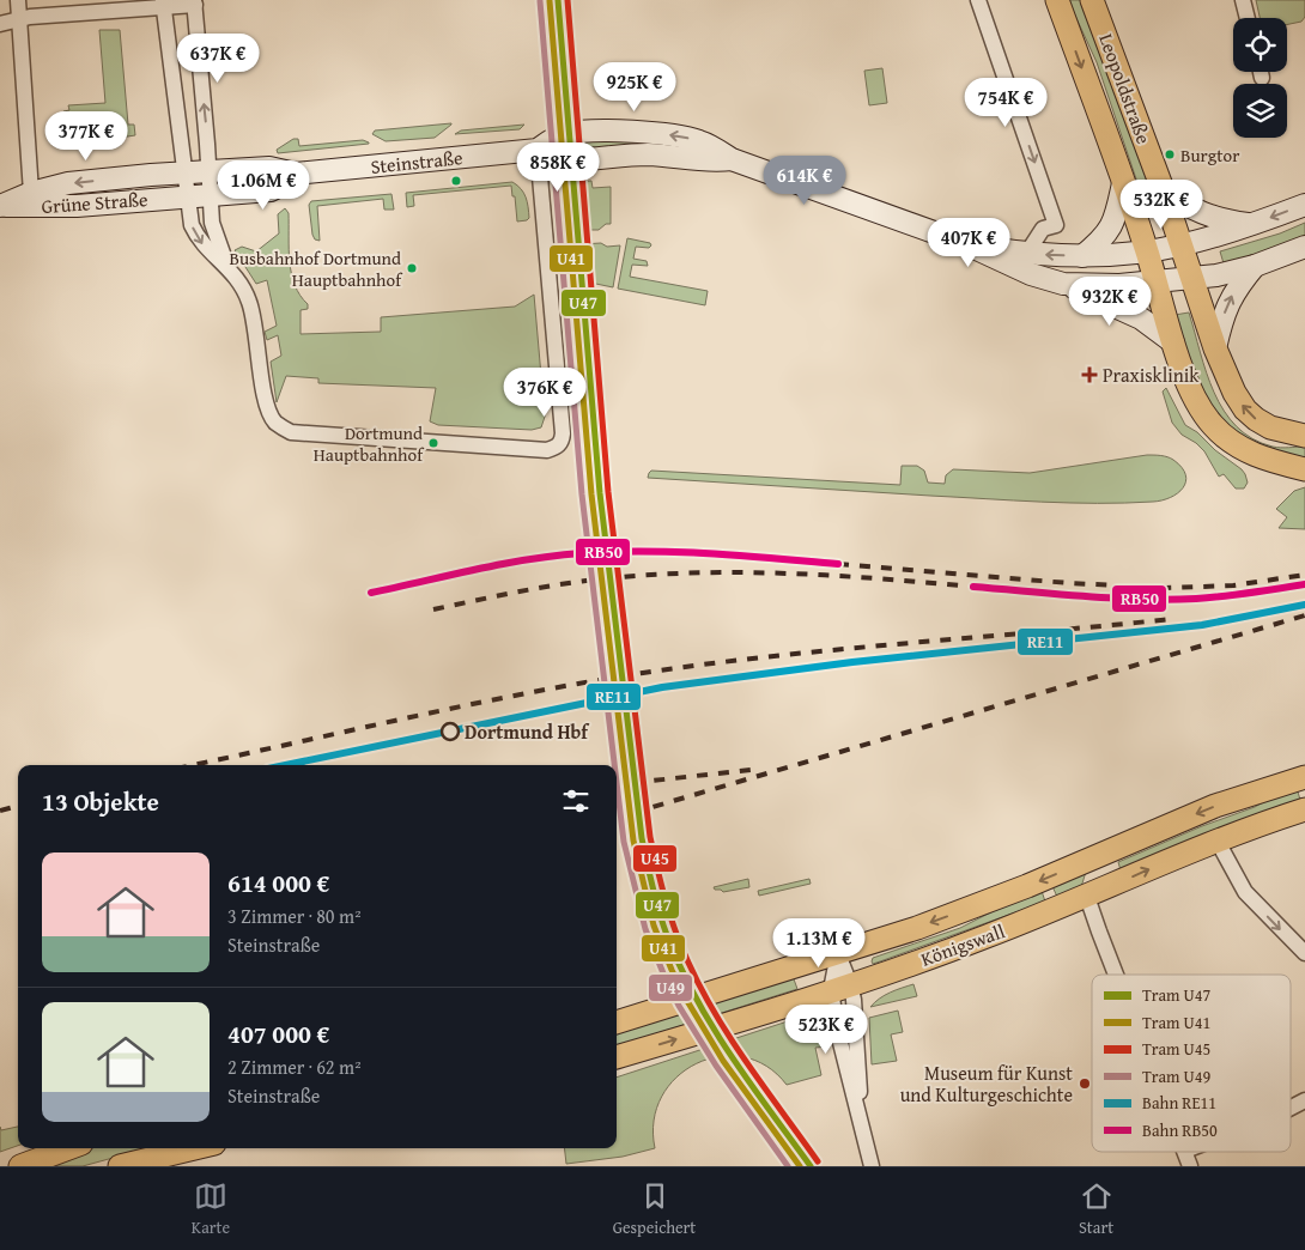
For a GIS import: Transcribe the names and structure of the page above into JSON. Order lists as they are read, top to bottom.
{
  "streets": {
    "main road": [
      "Leopoldstraße",
      "Steinstraße",
      "Grüne Straße",
      "Königswall"
    ]
  },
  "crossings": [
    ["Leopoldstraße", "Steinstraße"],
    ["Steinstraße", "Grüne Straße"]
  ],
  "places": {
    "other": [
      "Burgtor",
      "Busbahnhof Dortmund Hauptbahnhof",
      "Dortmund Hauptbahnhof",
      "Dortmund Hbf",
      "Museum für Kunst und Kulturgeschichte"
    ],
    "health": ["Praxisklinik"]
  },
  "lines": [
    "tram line U47",
    "tram line U45",
    "tram line U41",
    "tram line U49",
    "rail line RB50",
    "rail line RE11"
  ],
  "legend": [
    "Tram U47",
    "Tram U41",
    "Tram U45",
    "Tram U49",
    "Bahn RE11",
    "Bahn RB50"
  ],
  "page": {
    "price": [
      "637K €",
      "925K €",
      "754K €",
      "377K €",
      "858K €",
      "614K €",
      "1.06M €",
      "532K €",
      "407K €",
      "932K €",
      "376K €",
      "1.13M €",
      "523K €"
    ],
    "heading": "13 Objekte",
    "list": [
      {
        "name": "614 000 €",
        "note": "3 Zimmer · 80 m² · Steinstraße"
      },
      {
        "name": "407 000 €",
        "note": "2 Zimmer · 62 m² · Steinstraße"
      }
    ],
    "tabs": ["Karte", "Gespeichert", "Start"]
  }
}
